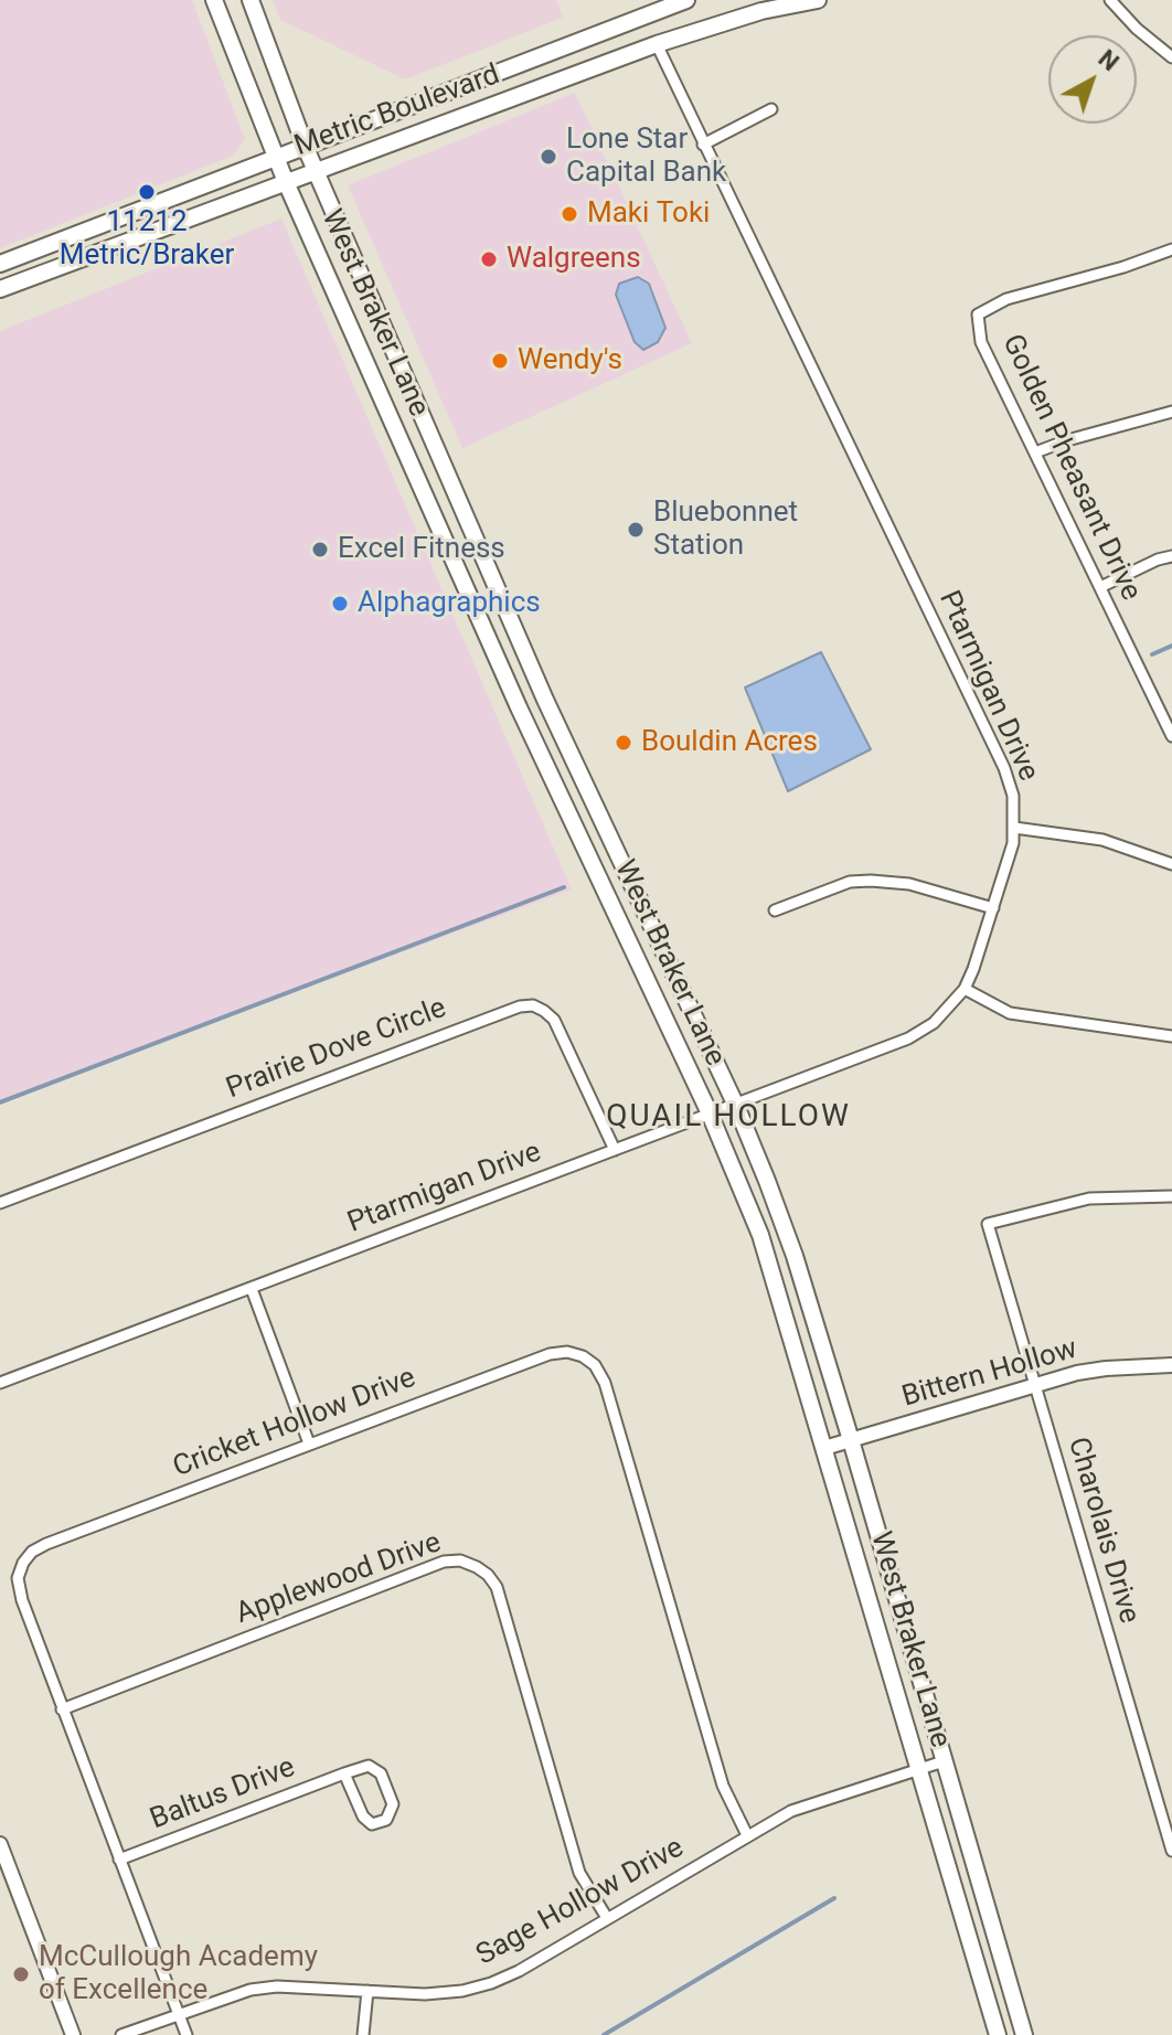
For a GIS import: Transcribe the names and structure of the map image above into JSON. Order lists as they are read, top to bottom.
{
  "streets": {
    "main road": ["Metric Boulevard", "West Braker Lane"],
    "street": [
      "Golden Pheasant Drive",
      "Ptarmigan Drive",
      "Prairie Dove Circle",
      "Bittern Hollow",
      "Cricket Hollow Drive",
      "Charolais Drive",
      "Applewood Drive",
      "Baltus Drive",
      "Sage Hollow Drive"
    ]
  },
  "crossings": [
    ["Metric Boulevard", "West Braker Lane"],
    ["Metric Boulevard", "Ptarmigan Drive"],
    ["West Braker Lane", "Ptarmigan Drive"],
    ["West Braker Lane", "Bittern Hollow"],
    ["West Braker Lane", "Sage Hollow Drive"],
    ["Ptarmigan Drive", "Prairie Dove Circle"],
    ["Bittern Hollow", "Charolais Drive"],
    ["Cricket Hollow Drive", "Applewood Drive"],
    ["Cricket Hollow Drive", "Baltus Drive"],
    ["Cricket Hollow Drive", "Sage Hollow Drive"],
    ["Applewood Drive", "Sage Hollow Drive"]
  ],
  "districts": ["QUAIL HOLLOW"],
  "places": [
    "Lone Star Capital Bank",
    "11212 Metric/Braker",
    "Maki Toki",
    "Walgreens",
    "Wendy's",
    "Bluebonnet Station",
    "Excel Fitness",
    "Alphagraphics",
    "Bouldin Acres",
    "McCullough Academy of Excellence"
  ],
  "north": "top right"
}
